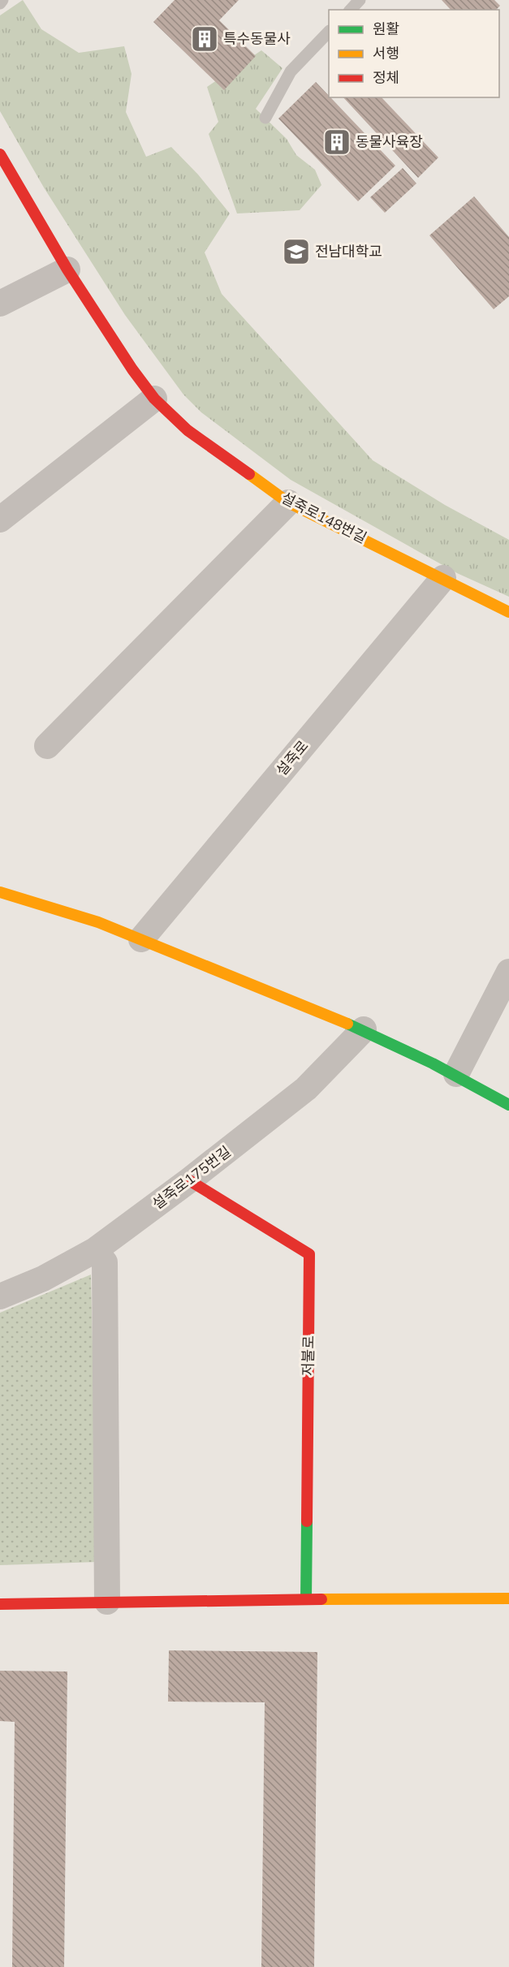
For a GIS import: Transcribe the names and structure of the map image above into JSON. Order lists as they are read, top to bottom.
{
  "streets": {
    "street": [
      "설죽로148번길",
      "설죽로",
      "설죽로175번길",
      "저불로"
    ]
  },
  "crossings": [
    ["설죽로148번길", "설죽로"],
    ["설죽로175번길", "저불로"]
  ],
  "places": {
    "building": ["특수동물사", "동물사육장"],
    "school or university": ["전남대학교"]
  },
  "legend": ["원활", "서행", "정체"]
}
